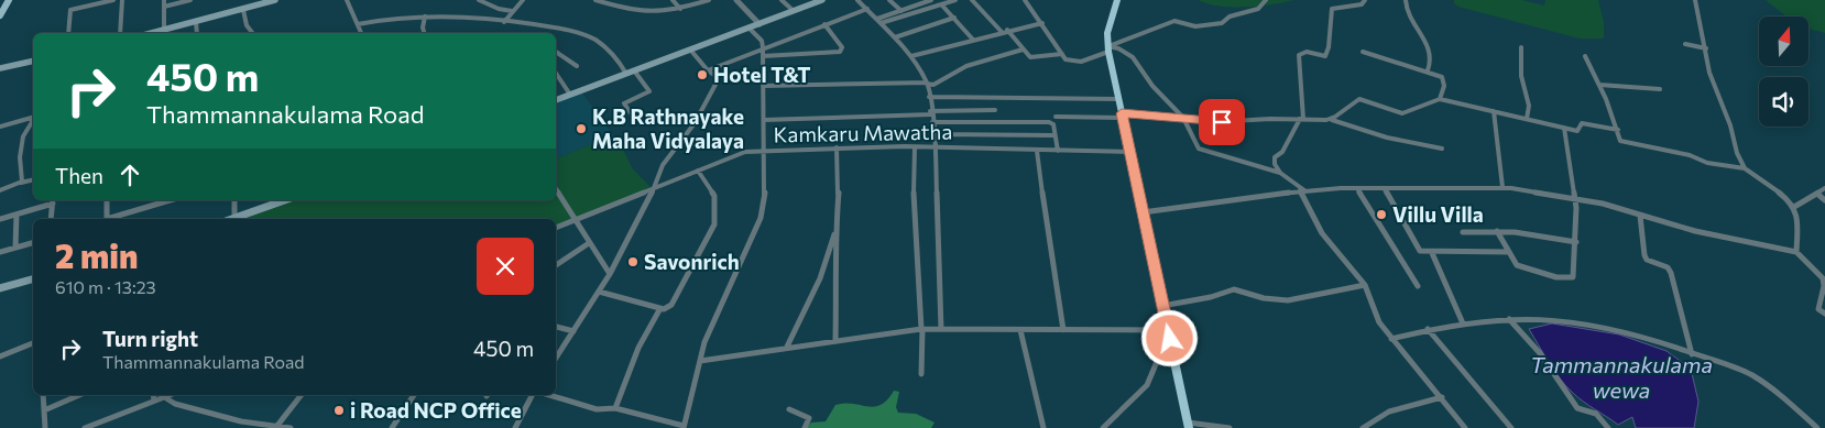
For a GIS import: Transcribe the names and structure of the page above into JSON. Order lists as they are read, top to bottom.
{
  "streets": {
    "street": ["Kamkaru Mawatha"]
  },
  "water": ["Tammannakulama wewa"],
  "places": [
    "Hotel T&T",
    "K.B Rathnayake Maha Vidyalaya",
    "Villu Villa",
    "Savonrich",
    "i Road NCP Office"
  ],
  "north": "top",
  "page": {
    "turn": ["450 m", "Thammannakulama Road"],
    "then": "Then",
    "heading": ["2 min", "610 m · 13:23"],
    "list": [
      {
        "name": "Turn right",
        "note": "Thammannakulama Road",
        "value": "450 m"
      }
    ]
  }
}
